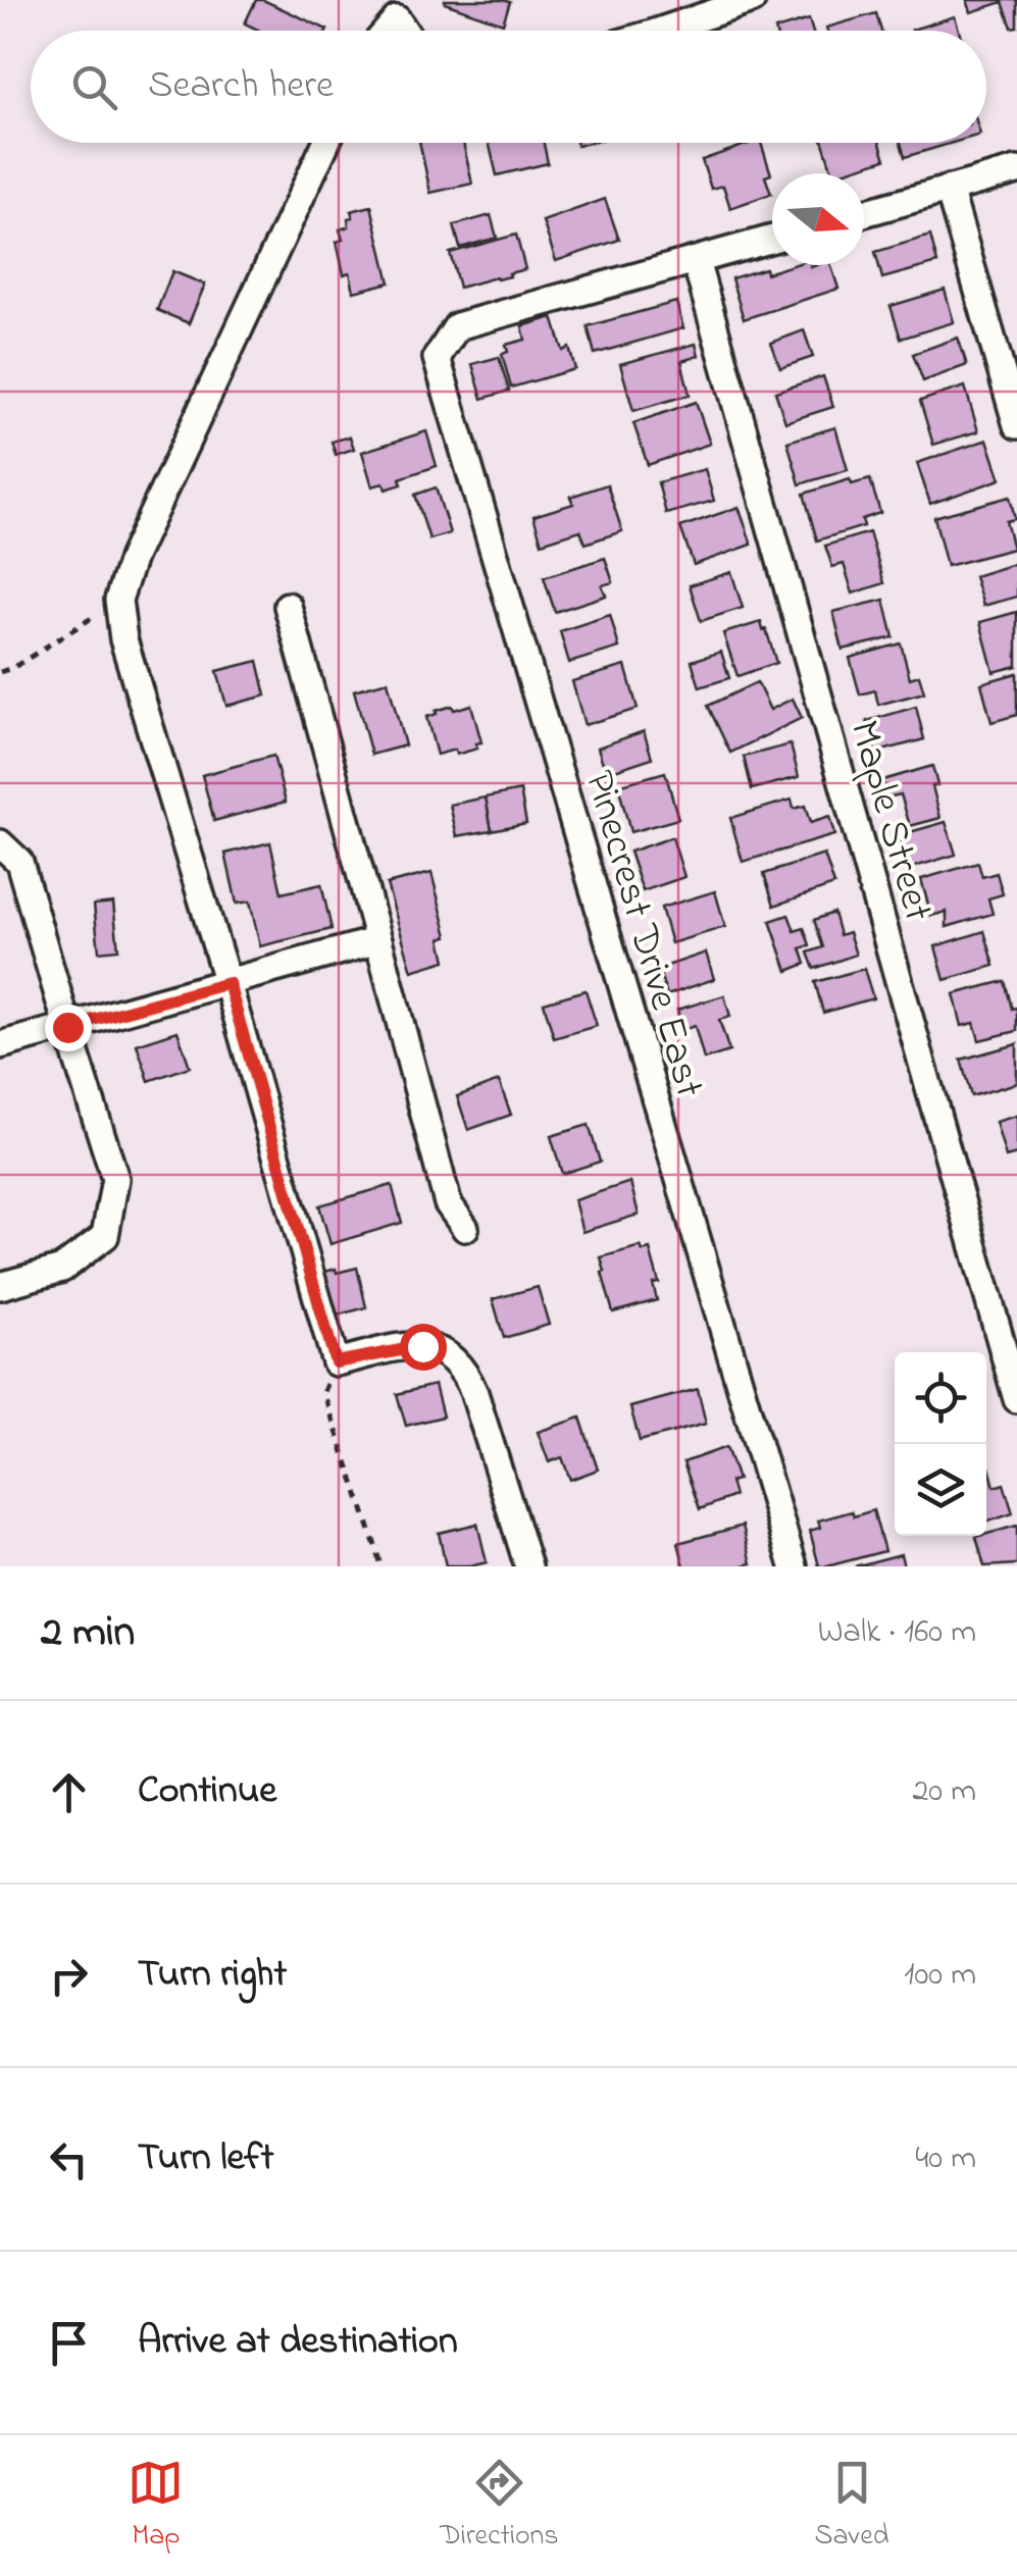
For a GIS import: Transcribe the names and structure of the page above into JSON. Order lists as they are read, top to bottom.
{
  "streets": {
    "street": ["Maple Street", "Pinecrest Drive East"]
  },
  "crossings": [
    ["Maple Street", "Pinecrest Drive East"]
  ],
  "north": "right",
  "page": {
    "search": "Search here",
    "heading": ["2 min", "Walk · 160 m"],
    "list": [
      ["Continue", "20 m"],
      ["Turn right", "100 m"],
      ["Turn left", "40 m"],
      "Arrive at destination"
    ],
    "nav": ["Map", "Directions", "Saved"]
  }
}
